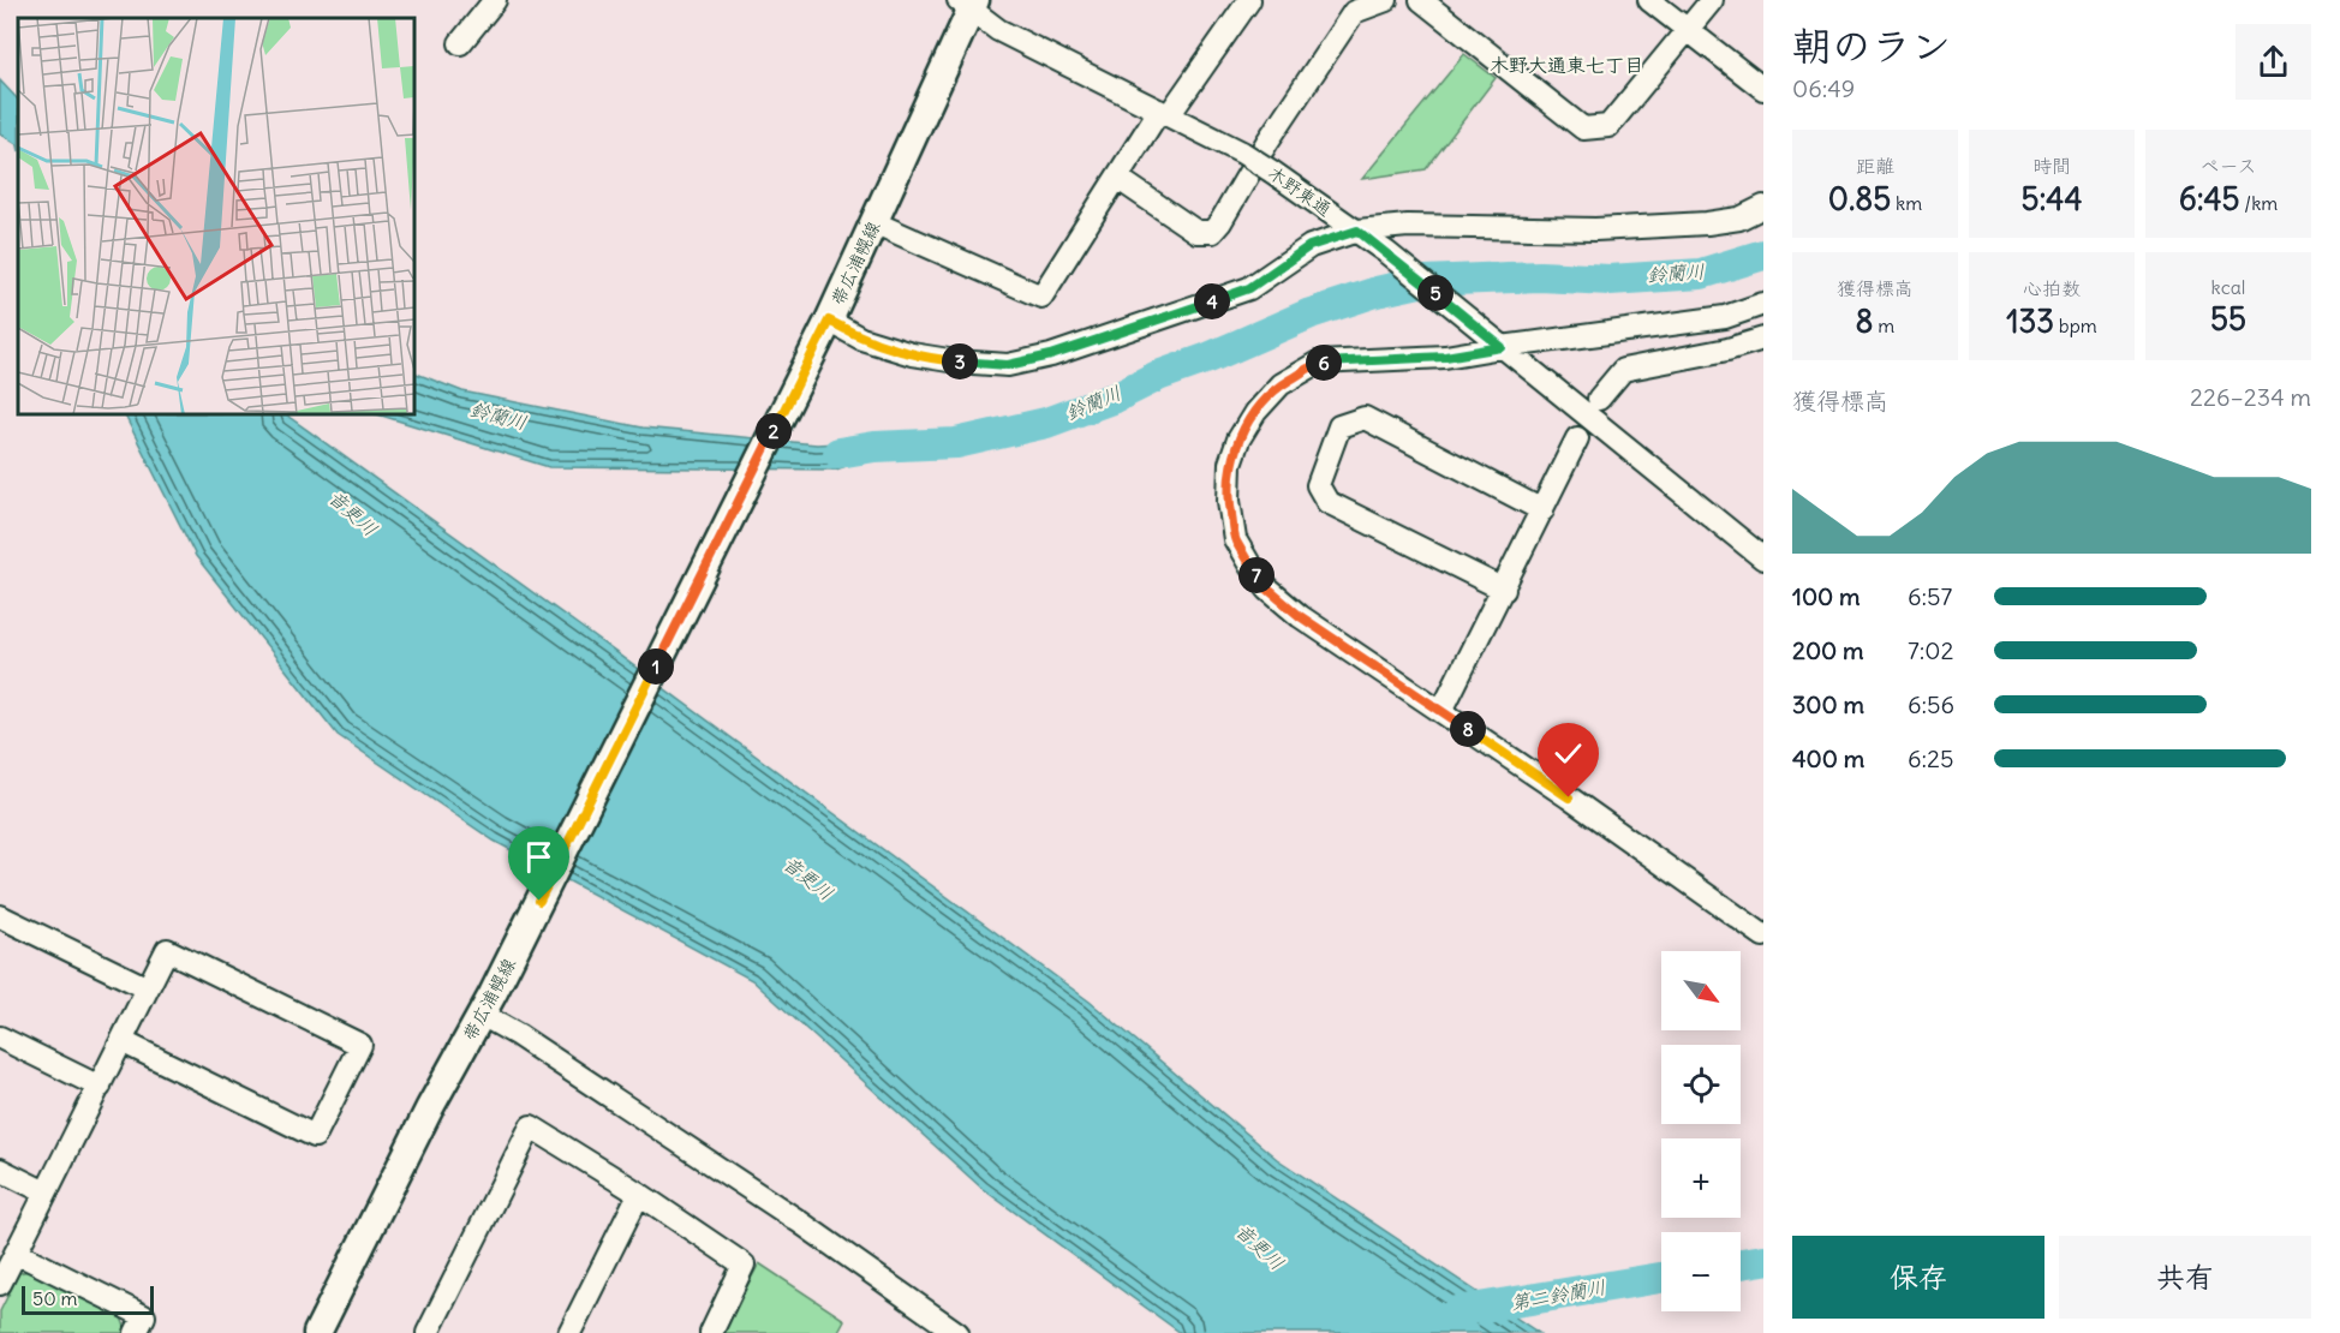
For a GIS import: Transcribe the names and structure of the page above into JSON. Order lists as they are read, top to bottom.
{
  "streets": {
    "main road": ["帯広浦幌線"],
    "street": ["木野東通"]
  },
  "crossings": [
    ["木野東通", "帯広浦幌線"]
  ],
  "districts": ["木野大通東七丁目"],
  "water": ["鈴蘭川", "音更川", "第二鈴蘭川"],
  "scale_bar": "50 m",
  "north": "bottom right",
  "page": {
    "heading": ["朝のラン", "06:49"],
    "stats": [
      ["距離", "0.85 km"],
      ["時間", "5:44"],
      ["ペース", "6:45 /km"],
      ["獲得標高", "8 m"],
      ["心拍数", "133 bpm"],
      ["kcal", "55"]
    ],
    "pins": [
      "5",
      "4",
      "3",
      "6",
      "2",
      "7",
      "1",
      "8"
    ],
    "chart": ["獲得標高", "226–234 m"],
    "list": [
      {
        "name": "100 m",
        "note": "6:57"
      },
      {
        "name": "200 m",
        "note": "7:02"
      },
      {
        "name": "300 m",
        "note": "6:56"
      },
      {
        "name": "400 m",
        "note": "6:25"
      }
    ],
    "map_buttons": ["+", "−"],
    "buttons": ["保存", "共有"],
    "scale": "50 m"
  }
}
